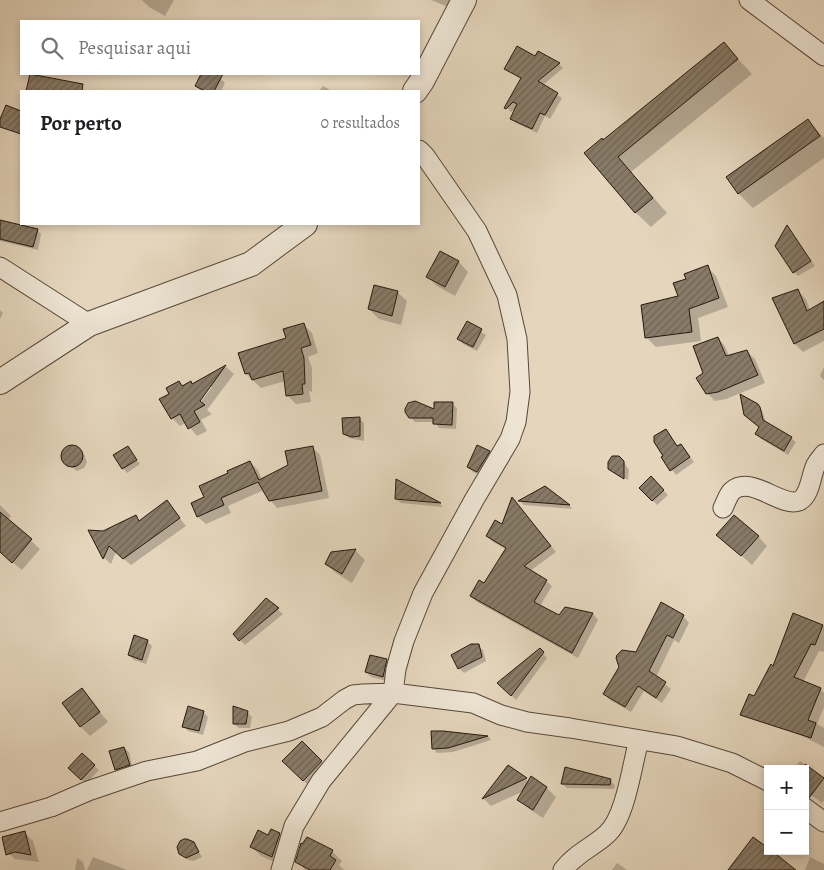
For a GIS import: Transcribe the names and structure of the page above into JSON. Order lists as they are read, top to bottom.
{
  "page": {
    "search": "Pesquisar aqui",
    "heading": ["Por perto", "0 resultados"],
    "map_buttons": ["+", "−"]
  }
}
